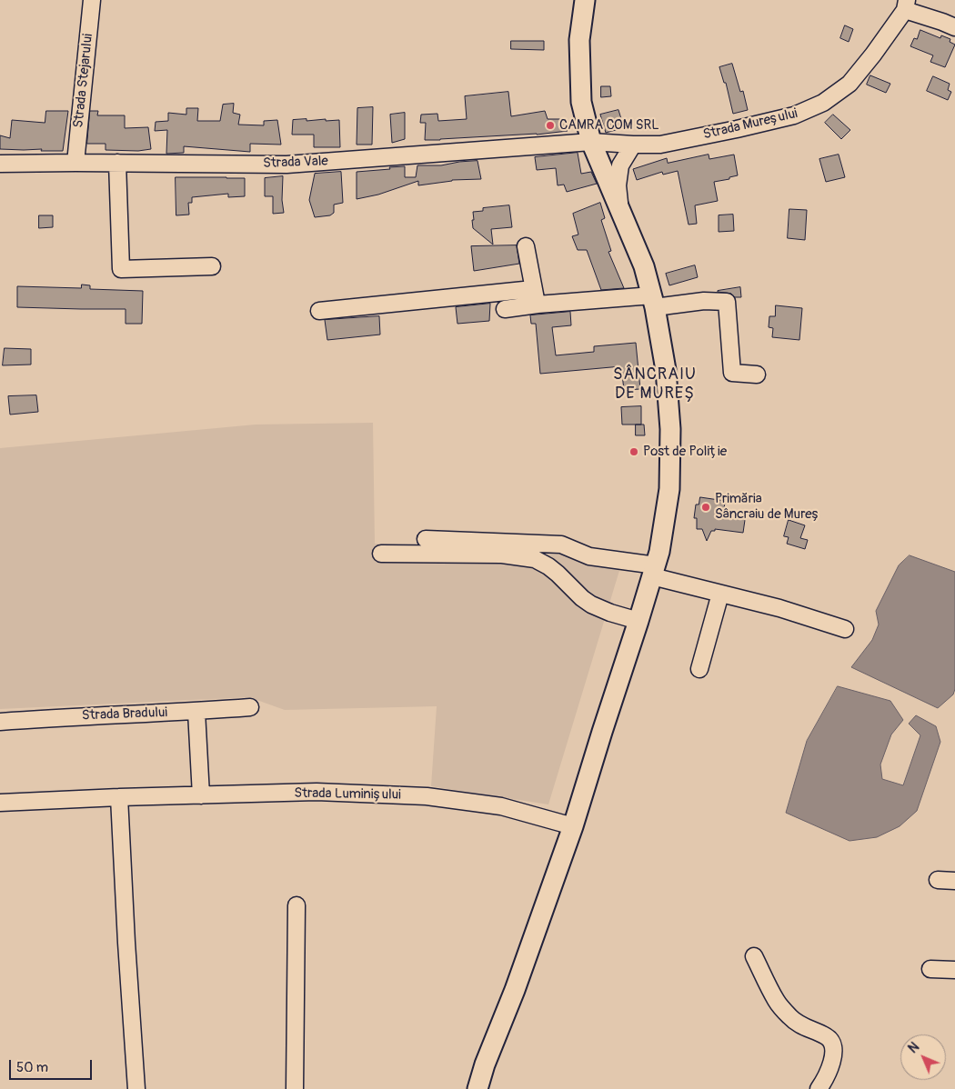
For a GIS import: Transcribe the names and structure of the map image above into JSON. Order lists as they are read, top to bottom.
{
  "streets": {
    "street": [
      "Strada Stejarului",
      "Strada Mureșului",
      "Strada Vale",
      "Strada Bradului",
      "Strada Luminișului"
    ]
  },
  "crossings": [
    ["Strada Stejarului", "Strada Vale"],
    ["Strada Mureșului", "Strada Vale"]
  ],
  "districts": ["SÂNCRAIU DE MUREȘ"],
  "places": ["CAMRA COM SRL", "Post de Poliție", "Primăria Sâncraiu de Mureș"],
  "scale_bar": "50 m",
  "north": "top left"
}
